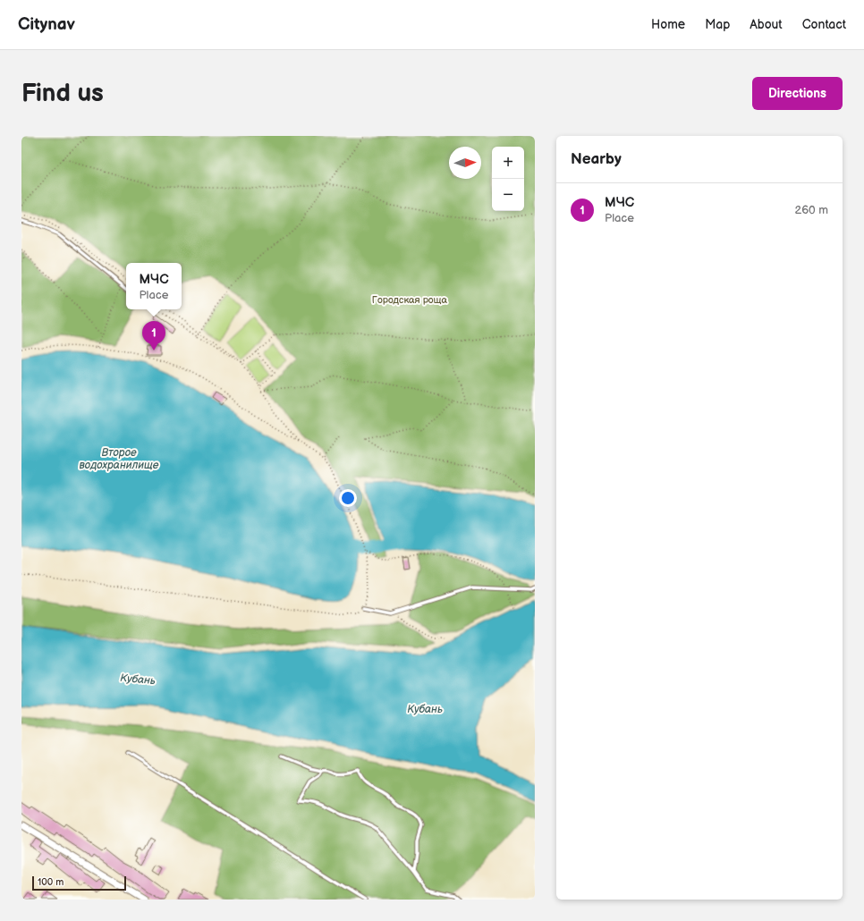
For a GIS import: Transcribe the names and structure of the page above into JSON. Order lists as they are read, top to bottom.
{
  "water": ["Второе водохранилище", "Кубань"],
  "parks": ["Городская роща"],
  "scale_bar": "100 m",
  "north": "right",
  "page": {
    "header": "Citynav",
    "nav": [
      "Home",
      "Map",
      "About",
      "Contact"
    ],
    "buttons": "Directions",
    "title": "Find us",
    "heading": "Nearby",
    "map_buttons": ["+", "−"],
    "list": [
      {
        "mark": "1",
        "name": "МЧС",
        "note": "Place",
        "value": "260 m"
      }
    ],
    "popup": ["МЧС", "Place"],
    "pins": "1",
    "scale": "100 m"
  }
}
